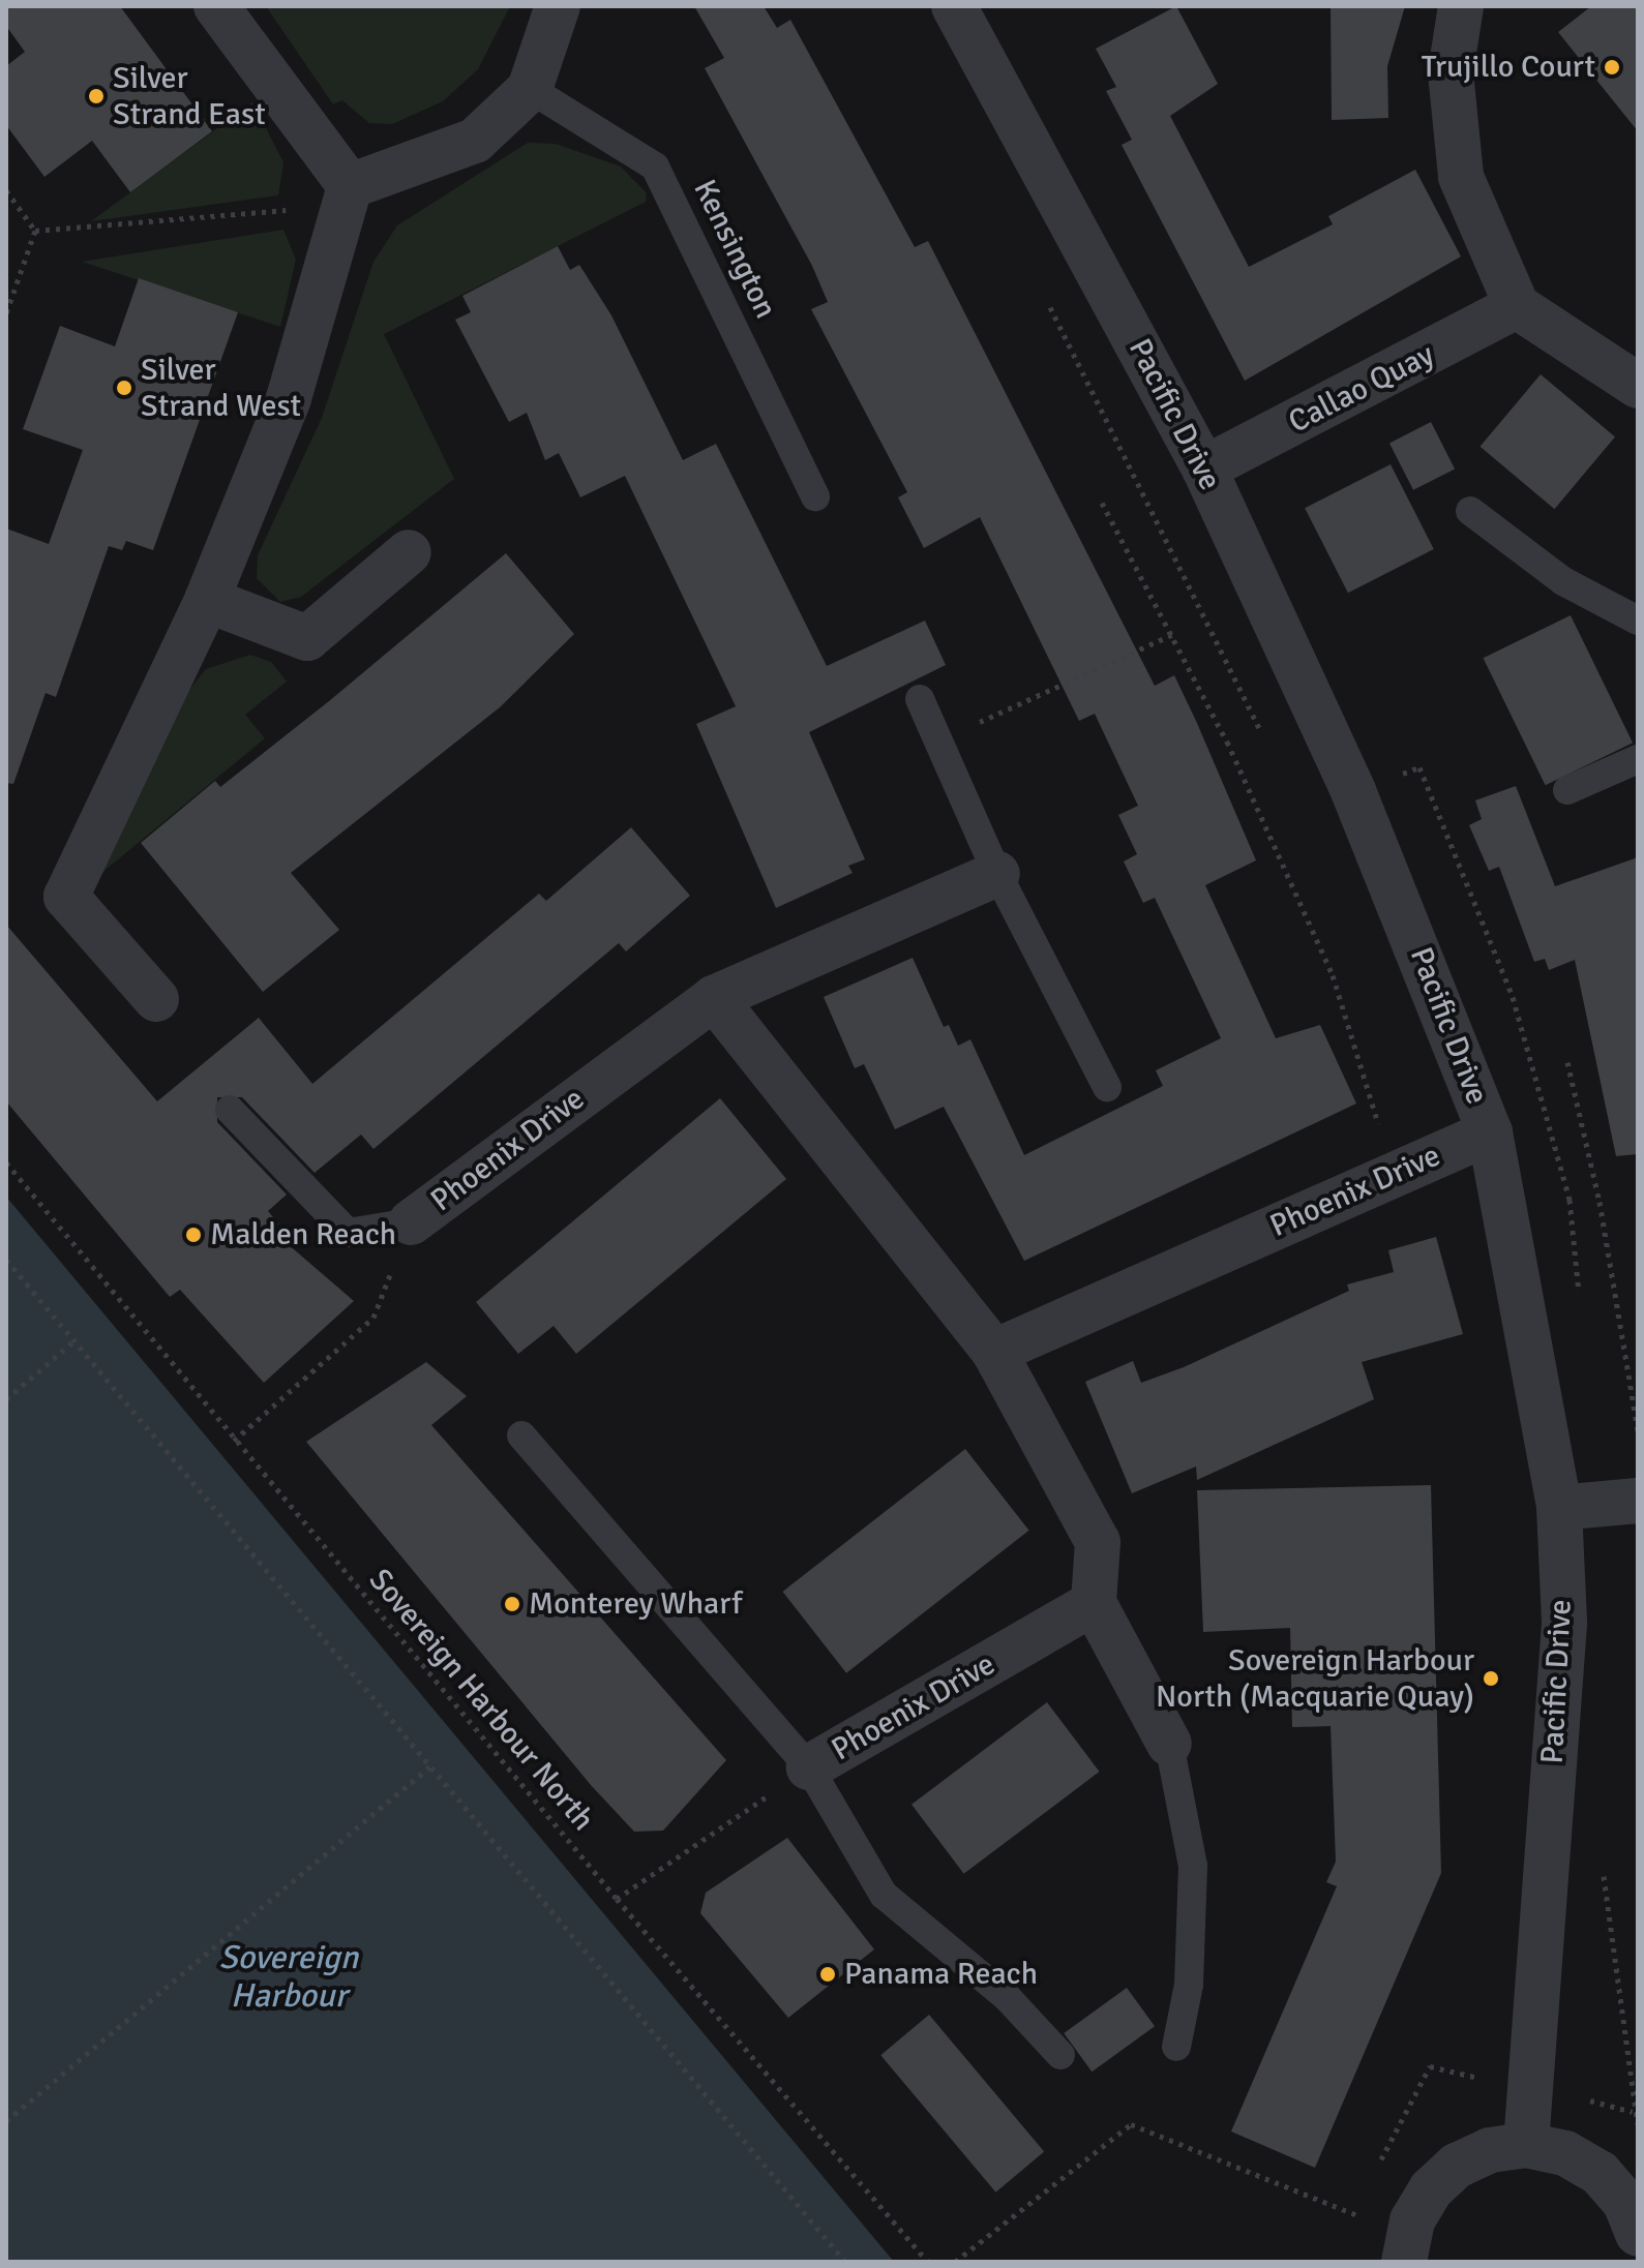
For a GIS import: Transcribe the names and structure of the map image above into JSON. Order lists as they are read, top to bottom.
{
  "streets": {
    "street": ["Callao Quay", "Pacific Drive", "Phoenix Drive"],
    "lane": ["Kensington"],
    "path": ["Sovereign Harbour North"]
  },
  "crossings": [
    ["Callao Quay", "Pacific Drive"],
    ["Pacific Drive", "Phoenix Drive"]
  ],
  "water": ["Sovereign Harbour"],
  "places": [
    "Trujillo Court",
    "Silver Strand East",
    "Silver Strand West",
    "Malden Reach",
    "Monterey Wharf",
    "Sovereign Harbour North (Macquarie Quay)",
    "Panama Reach"
  ]
}
